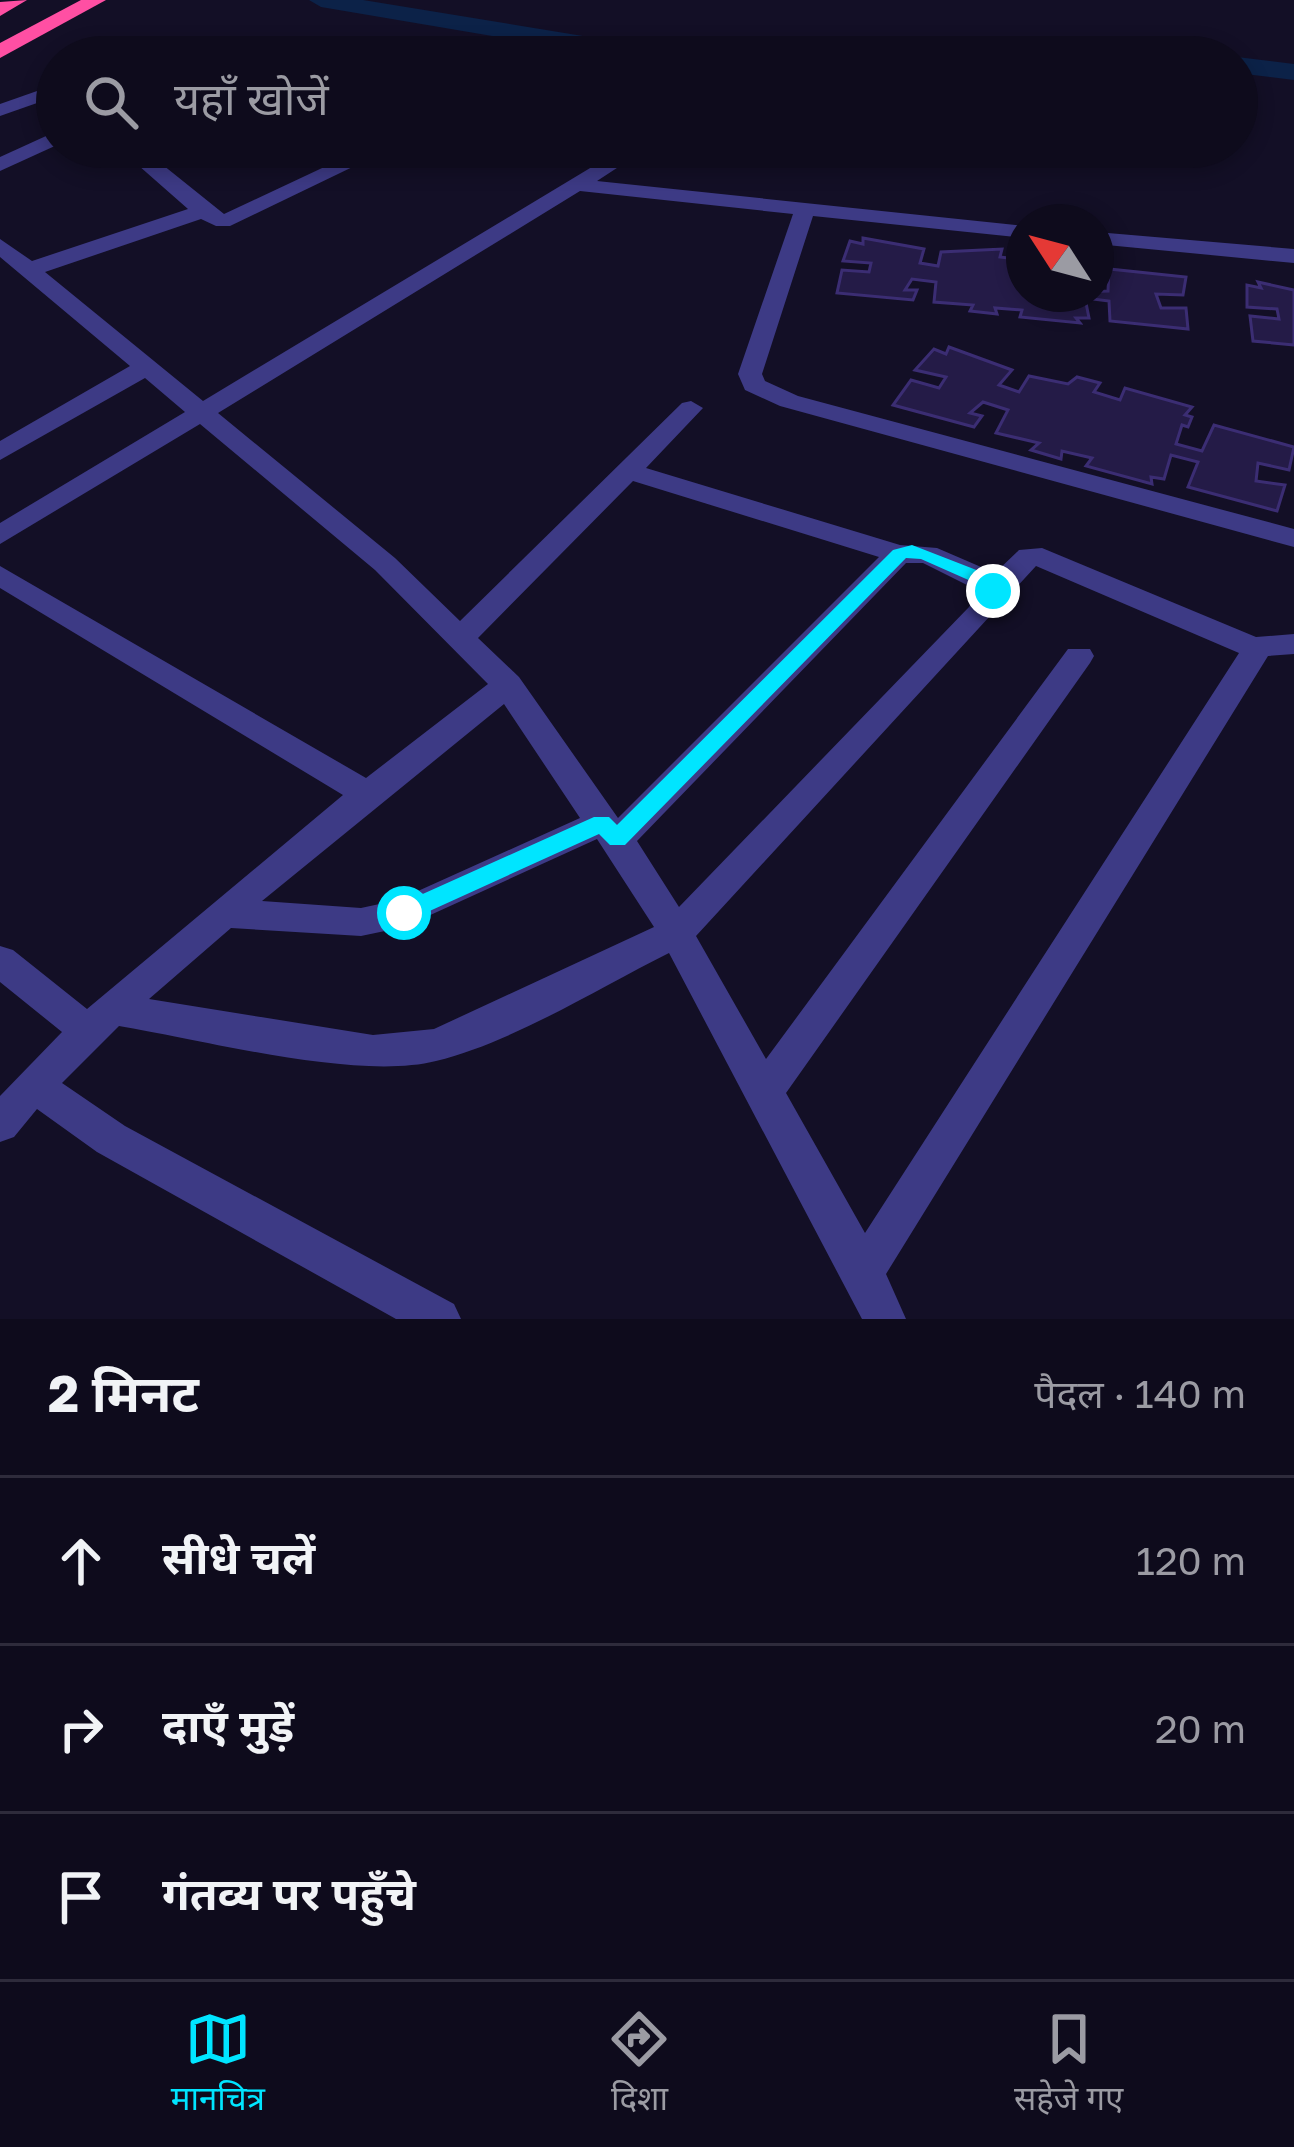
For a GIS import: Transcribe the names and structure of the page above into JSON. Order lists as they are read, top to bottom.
{
  "north": "top left",
  "page": {
    "search": "यहाँ खोजें",
    "heading": ["2 मिनट", "पैदल · 140 m"],
    "list": [
      ["सीधे चलें", "120 m"],
      ["दाएँ मुड़ें", "20 m"],
      "गंतव्य पर पहुँचे"
    ],
    "nav": ["मानचित्र", "दिशा", "सहेजे गए"]
  }
}
